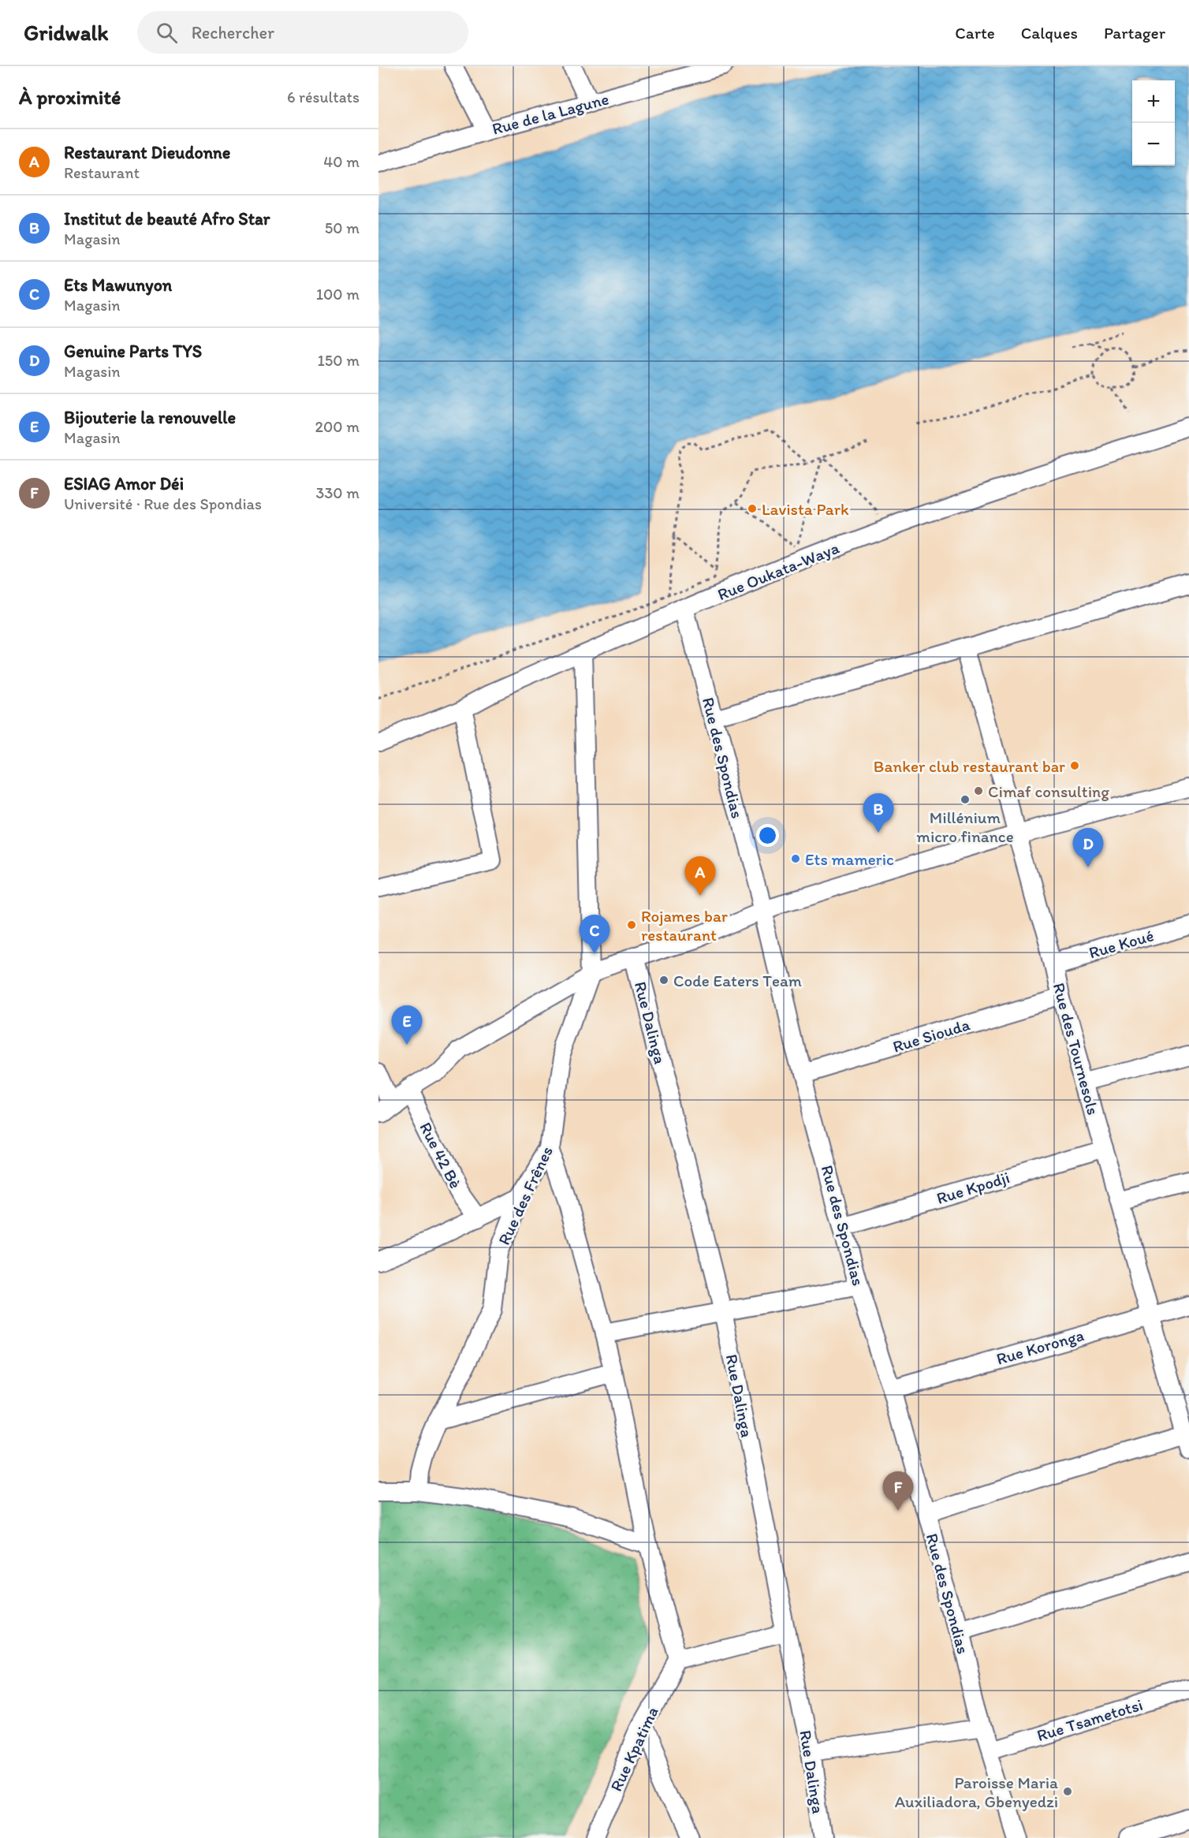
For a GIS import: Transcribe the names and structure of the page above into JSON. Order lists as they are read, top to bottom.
{
  "streets": {
    "street": [
      "Rue de la Lagune",
      "Rue Oukata-Waya",
      "Rue des Spondias",
      "Rue Koué",
      "Rue Dalinga",
      "Rue Siouda",
      "Rue des Tournesols",
      "Rue 42 Bè",
      "Rue Kpodji",
      "Rue des Frênes",
      "Rue Koronga",
      "Rue Tsametotsi",
      "Rue Kpatima"
    ]
  },
  "crossings": [
    ["Rue Oukata-Waya", "Rue des Spondias"],
    ["Rue des Spondias", "Rue Siouda"],
    ["Rue des Spondias", "Rue Kpodji"],
    ["Rue des Spondias", "Rue Koronga"],
    ["Rue des Spondias", "Rue Tsametotsi"],
    ["Rue Koué", "Rue des Tournesols"],
    ["Rue Siouda", "Rue des Tournesols"],
    ["Rue des Tournesols", "Rue Kpodji"],
    ["Rue des Tournesols", "Rue Koronga"]
  ],
  "places": [
    "Lavista Park",
    "Banker club restaurant bar",
    "Cimaf consulting",
    "Millénium micro finance",
    "Ets mameric",
    "Rojames bar restaurant",
    "Code Eaters Team",
    "Paroisse Maria Auxiliadora, Gbenyedzi"
  ],
  "page": {
    "header": "Gridwalk",
    "search": "Rechercher",
    "nav": ["Carte", "Calques", "Partager"],
    "heading": ["À proximité", "6 résultats"],
    "map_buttons": ["+", "−"],
    "list": [
      {
        "mark": "A",
        "name": "Restaurant Dieudonne",
        "note": "Restaurant",
        "value": "40 m"
      },
      {
        "mark": "B",
        "name": "Institut de beauté Afro Star",
        "note": "Magasin",
        "value": "50 m"
      },
      {
        "mark": "C",
        "name": "Ets Mawunyon",
        "note": "Magasin",
        "value": "100 m"
      },
      {
        "mark": "D",
        "name": "Genuine Parts TYS",
        "note": "Magasin",
        "value": "150 m"
      },
      {
        "mark": "E",
        "name": "Bijouterie la renouvelle",
        "note": "Magasin",
        "value": "200 m"
      },
      {
        "mark": "F",
        "name": "ESIAG Amor Déi",
        "note": "Université · Rue des Spondias",
        "value": "330 m"
      }
    ],
    "pins": [
      "B",
      "D",
      "A",
      "C",
      "E",
      "F"
    ]
  }
}
